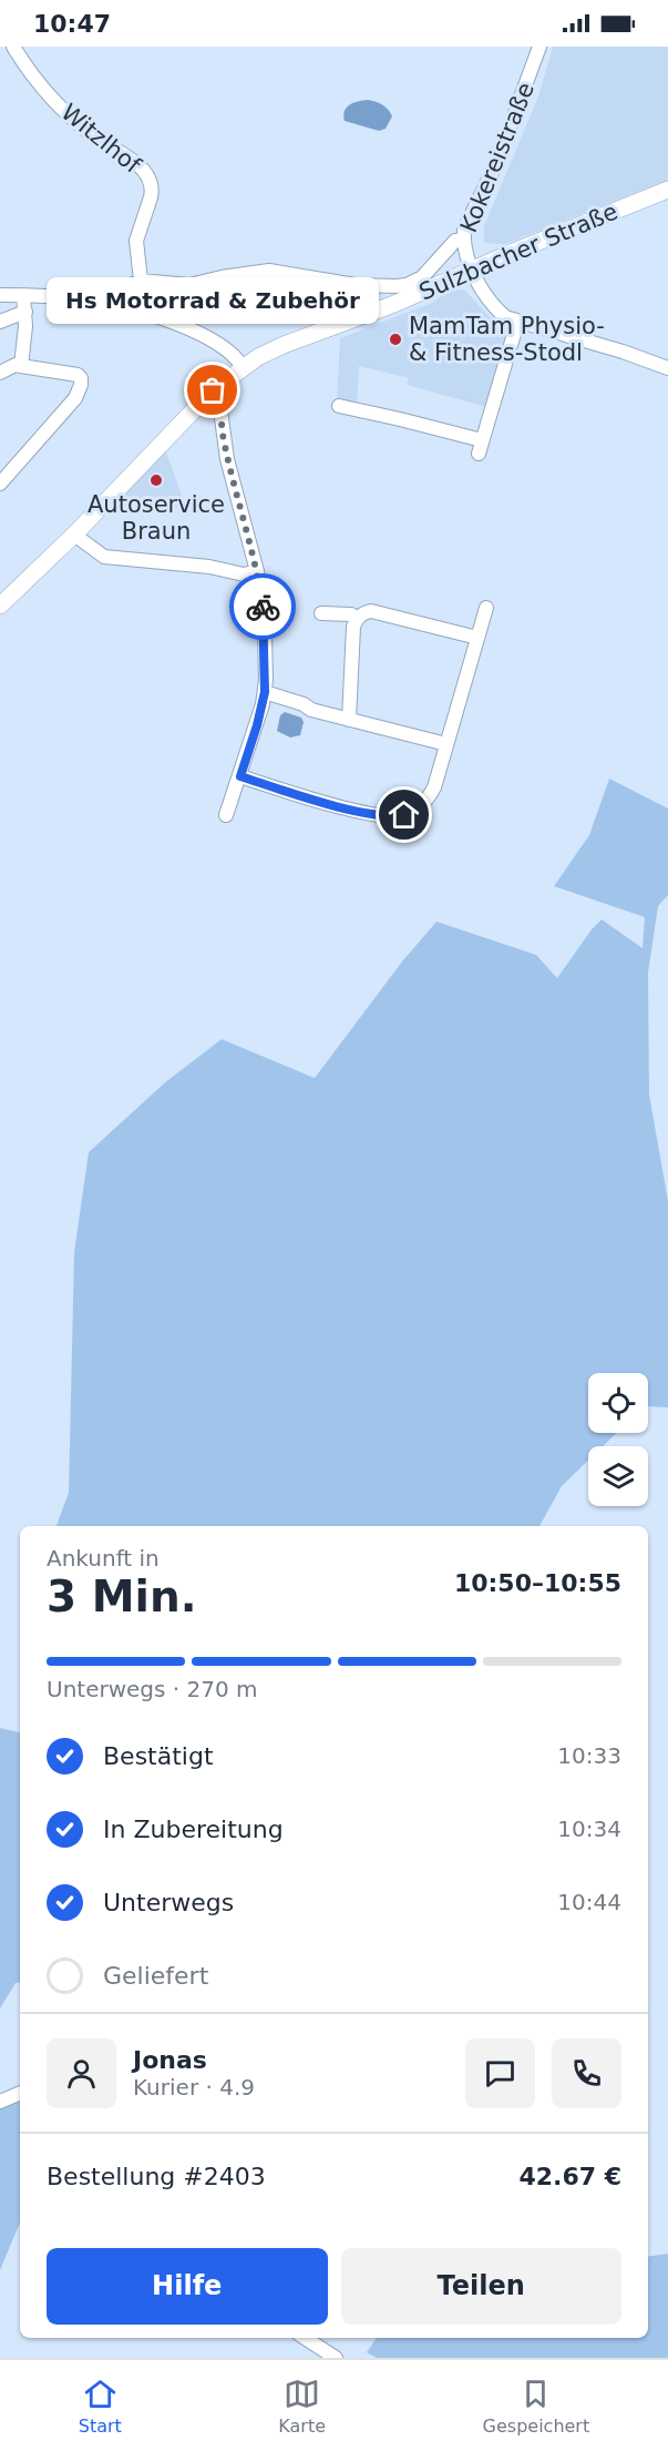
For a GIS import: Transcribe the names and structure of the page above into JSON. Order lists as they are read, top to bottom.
{
  "streets": {
    "main road": ["Sulzbacher Straße"],
    "street": ["Witzlhof", "Kokereistraße"]
  },
  "crossings": [
    ["Kokereistraße", "Sulzbacher Straße"]
  ],
  "places": ["MamTam Physio- & Fitness-Stodl", "Hs Motorrad & Zubehör", "Autoservice Braun"],
  "page": {
    "status": "10:47",
    "bubble": "Hs Motorrad & Zubehör",
    "heading": ["3 Min.", "Ankunft in", "10:50–10:55"],
    "panel": [
      "Jonas",
      "Kurier · 4.9",
      "Bestellung #2403",
      "42.67 €"
    ],
    "bar": "Unterwegs · 270 m",
    "list": [
      ["Bestätigt", "10:33"],
      ["In Zubereitung", "10:34"],
      ["Unterwegs", "10:44"],
      "Geliefert"
    ],
    "buttons": ["Hilfe", "Teilen"],
    "tabs": ["Start", "Karte", "Gespeichert"]
  }
}
